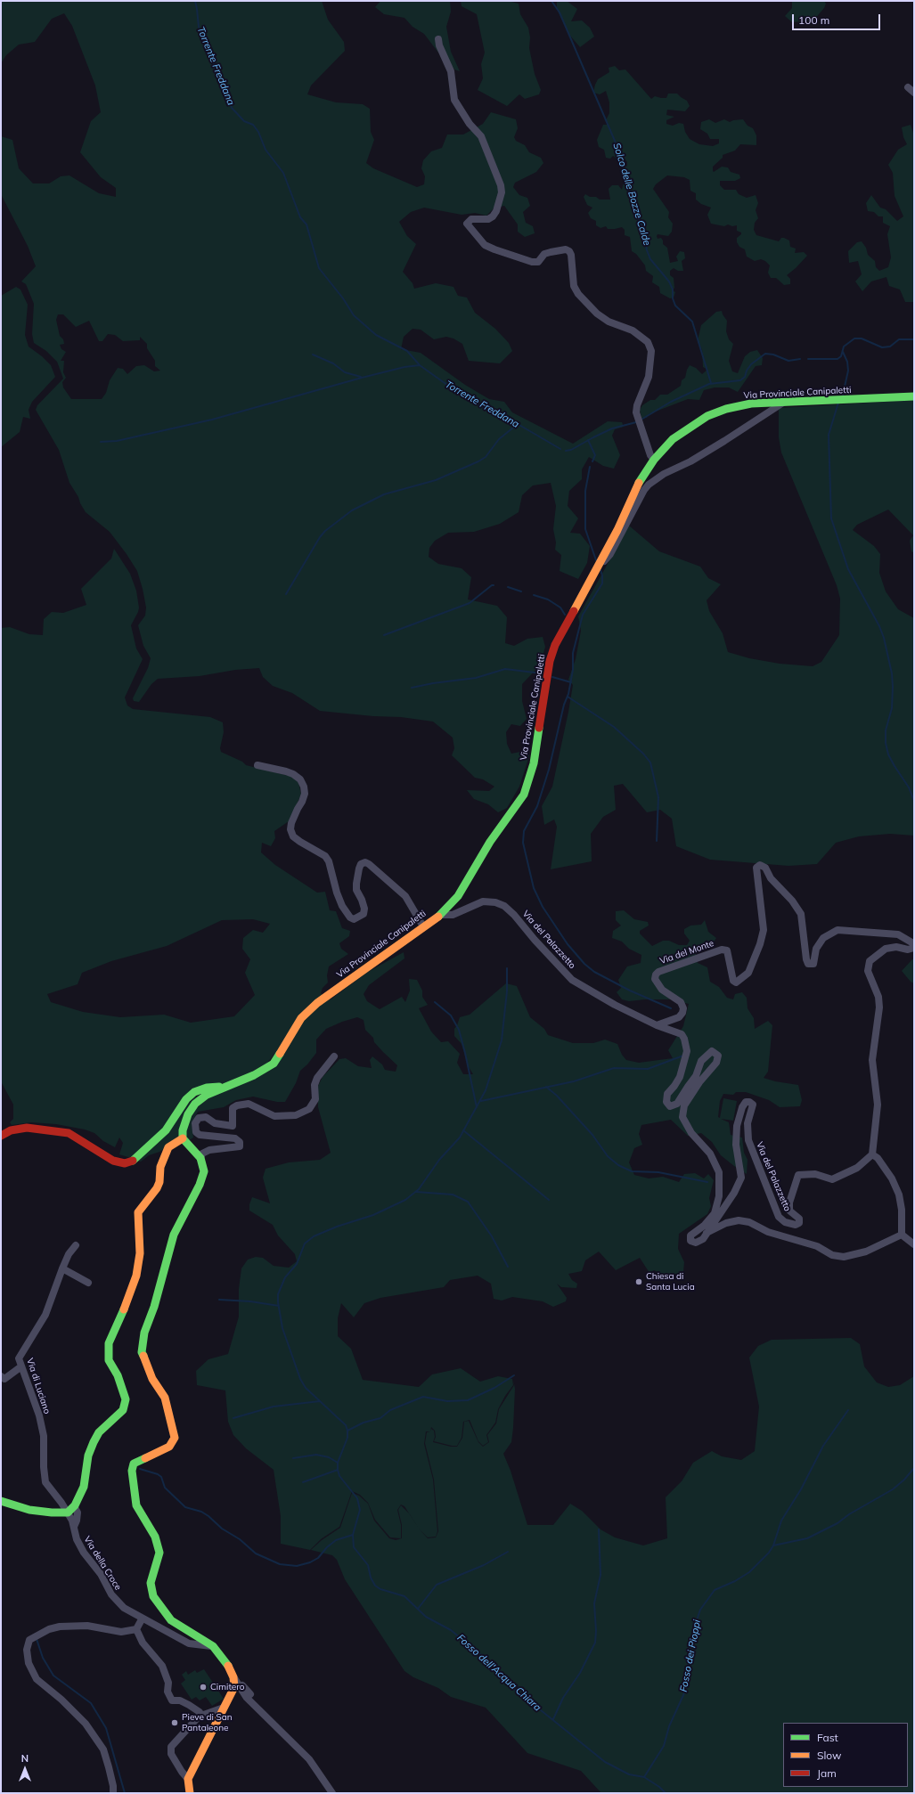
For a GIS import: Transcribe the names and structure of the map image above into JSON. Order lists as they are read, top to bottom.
{
  "streets": {
    "main road": ["Via Provinciale Canipaletti"],
    "street": [
      "Via del Palazzetto",
      "Via del Monte",
      "Via di Luciano",
      "Via della Croce"
    ]
  },
  "crossings": [
    ["Via Provinciale Canipaletti", "Via del Palazzetto"],
    ["Via del Palazzetto", "Via del Monte"],
    ["Via di Luciano", "Via della Croce"]
  ],
  "water": [
    "Torrente Freddana",
    "Solco delle Bozze Calde",
    "Fosso dei Pioppi",
    "Fosso dell'Acqua Chiara"
  ],
  "places": ["Chiesa di Santa Lucia", "Cimitero", "Pieve di San Pantaleone"],
  "legend": ["Fast", "Slow", "Jam"],
  "scale_bar": "100 m",
  "north": "top"
}
